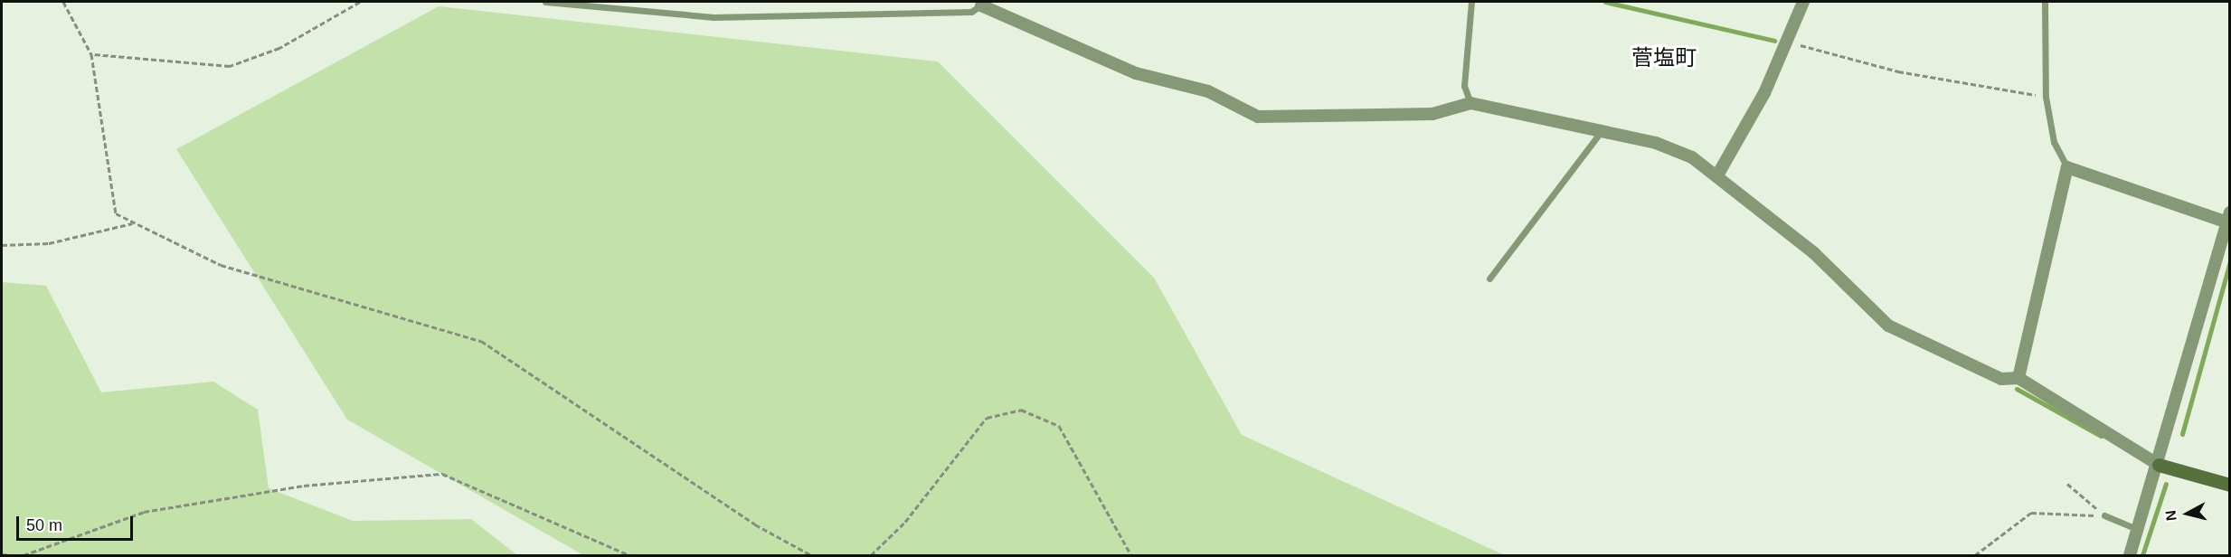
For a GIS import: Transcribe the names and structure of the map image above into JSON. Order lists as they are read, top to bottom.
{
  "districts": ["菅塩町"],
  "scale_bar": "50 m",
  "north": "left"
}
